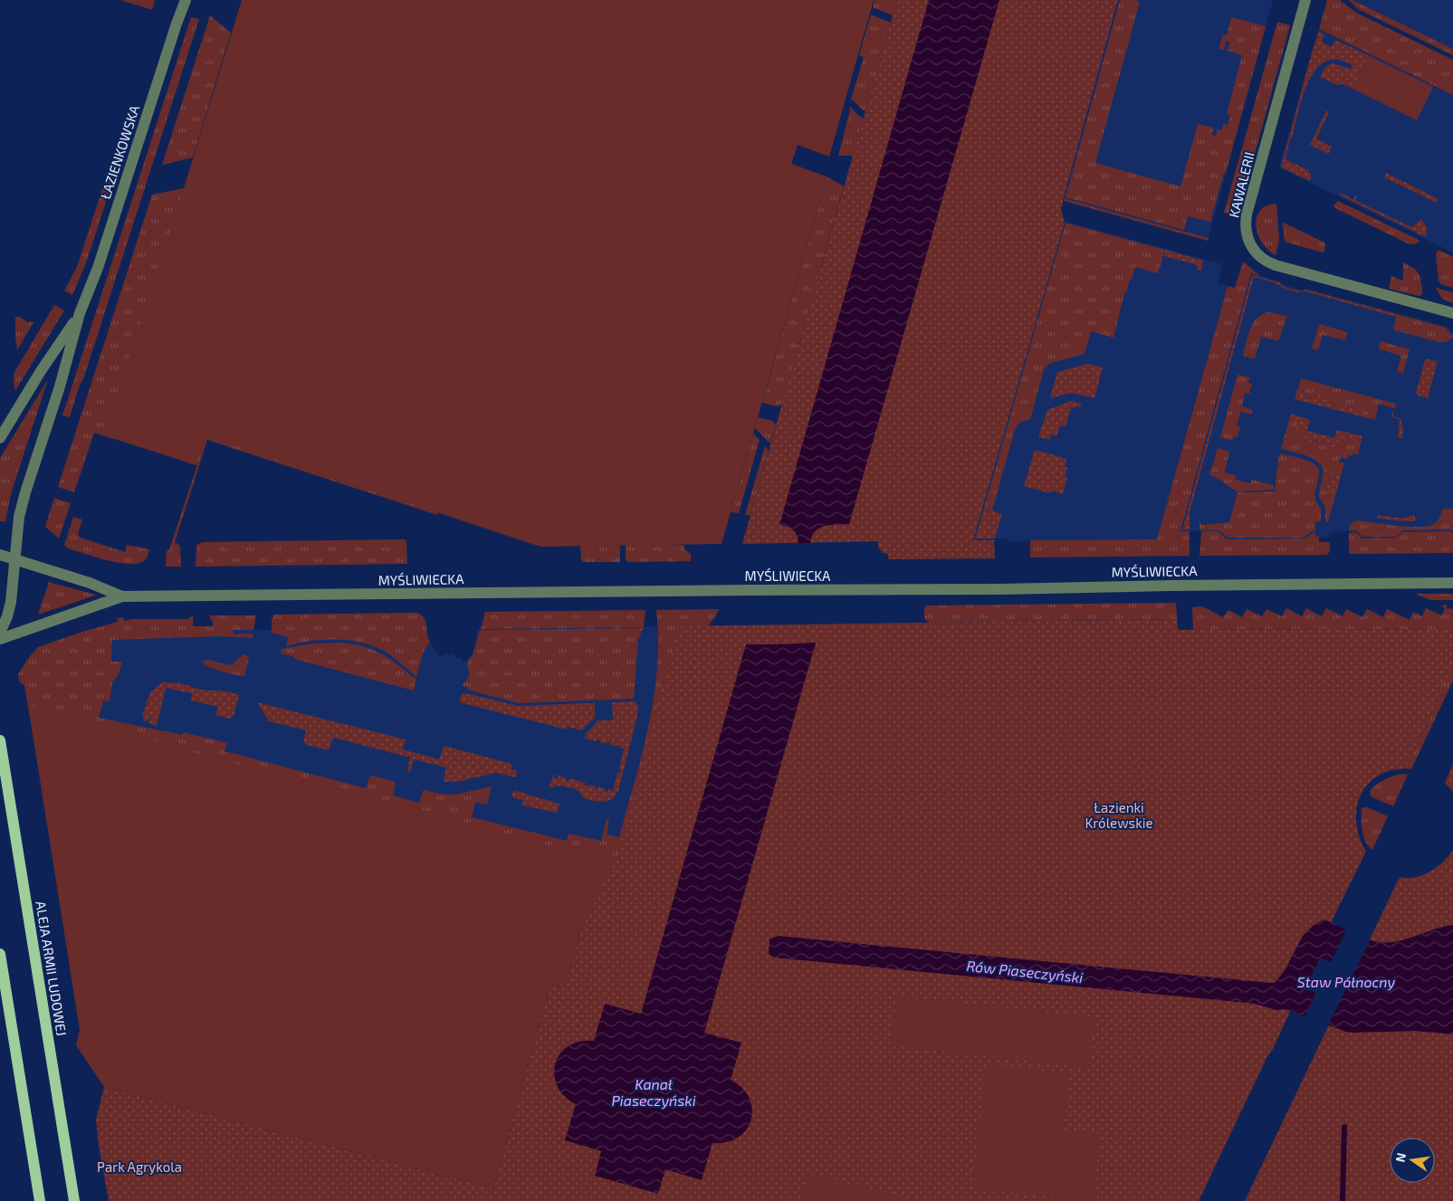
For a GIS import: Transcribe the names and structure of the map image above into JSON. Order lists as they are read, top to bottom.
{
  "streets": {
    "main road": ["ALEJA ARMII LUDOWEJ"],
    "street": ["ŁAZIENKOWSKA", "KAWALERII", "MYŚLIWIECKA"]
  },
  "crossings": [
    ["ŁAZIENKOWSKA", "MYŚLIWIECKA"]
  ],
  "water": ["Rów Piaseczyński", "Staw Północny", "Kanał Piaseczyński"],
  "parks": ["Łazienki Królewskie", "Park Agrykola"],
  "north": "left"
}
